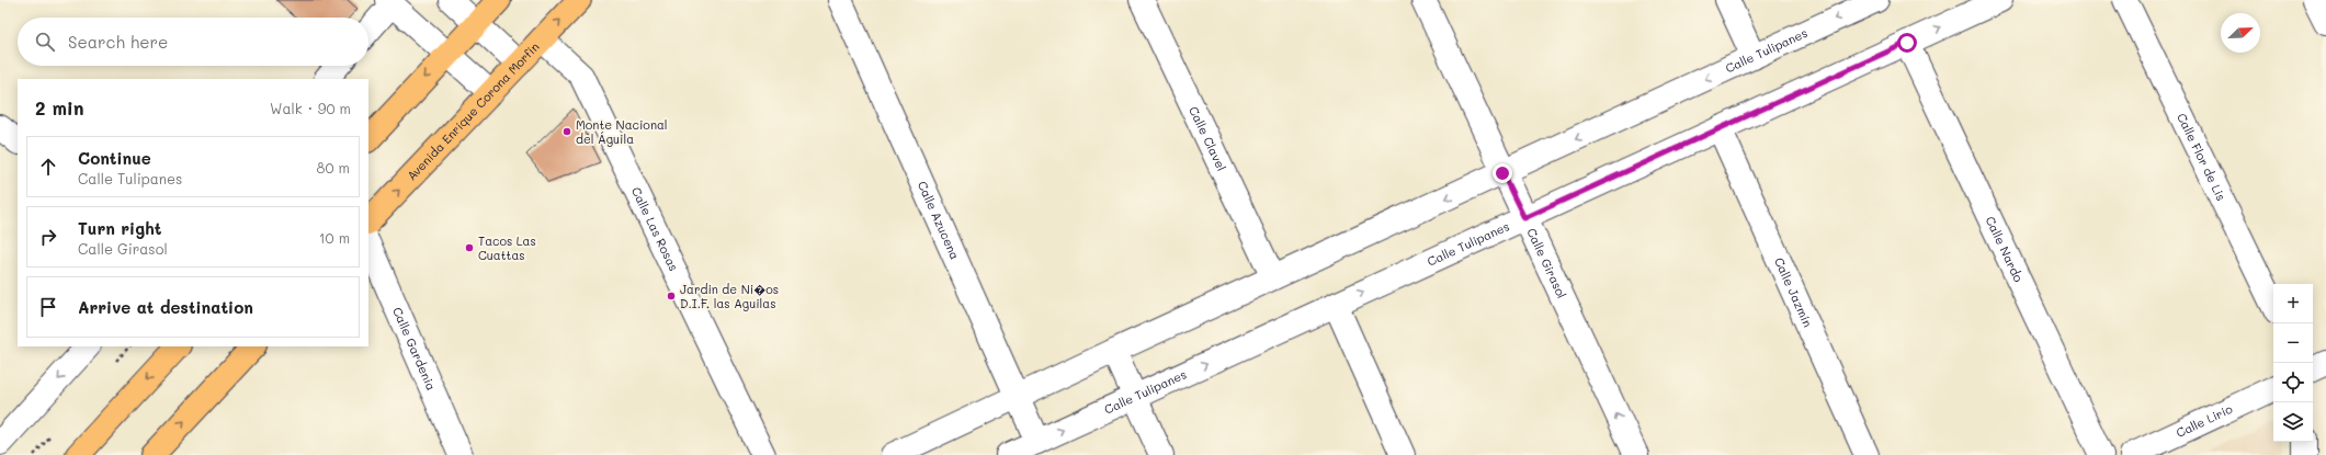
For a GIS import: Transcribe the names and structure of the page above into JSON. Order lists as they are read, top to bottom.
{
  "streets": {
    "main road": ["Avenida Enrique Corona Morfín"],
    "street": [
      "Calle Tulipanes",
      "Calle Clavel",
      "Calle Flor de Lis",
      "Calle Azucena",
      "Calle Las Rosas",
      "Calle Nardo",
      "Calle Girasol",
      "Calle Jazmín",
      "Calle Gardenia",
      "Calle Lirio"
    ]
  },
  "crossings": [
    ["Calle Tulipanes", "Calle Clavel"],
    ["Calle Tulipanes", "Calle Azucena"],
    ["Calle Tulipanes", "Calle Nardo"],
    ["Calle Tulipanes", "Calle Girasol"],
    ["Calle Tulipanes", "Calle Jazmín"],
    ["Avenida Enrique Corona Morfín", "Calle Las Rosas"]
  ],
  "places": ["Monte Nacional del Águila", "Tacos Las Cuattas", "Jardin de Ni�os D.I.F. las Aguilas"],
  "north": "top right",
  "page": {
    "search": "Search here",
    "heading": ["2 min", "Walk · 90 m"],
    "list": [
      ["Continue", "Calle Tulipanes", "80 m"],
      ["Turn right", "Calle Girasol", "10 m"],
      "Arrive at destination"
    ],
    "map_buttons": ["+", "−"]
  }
}
